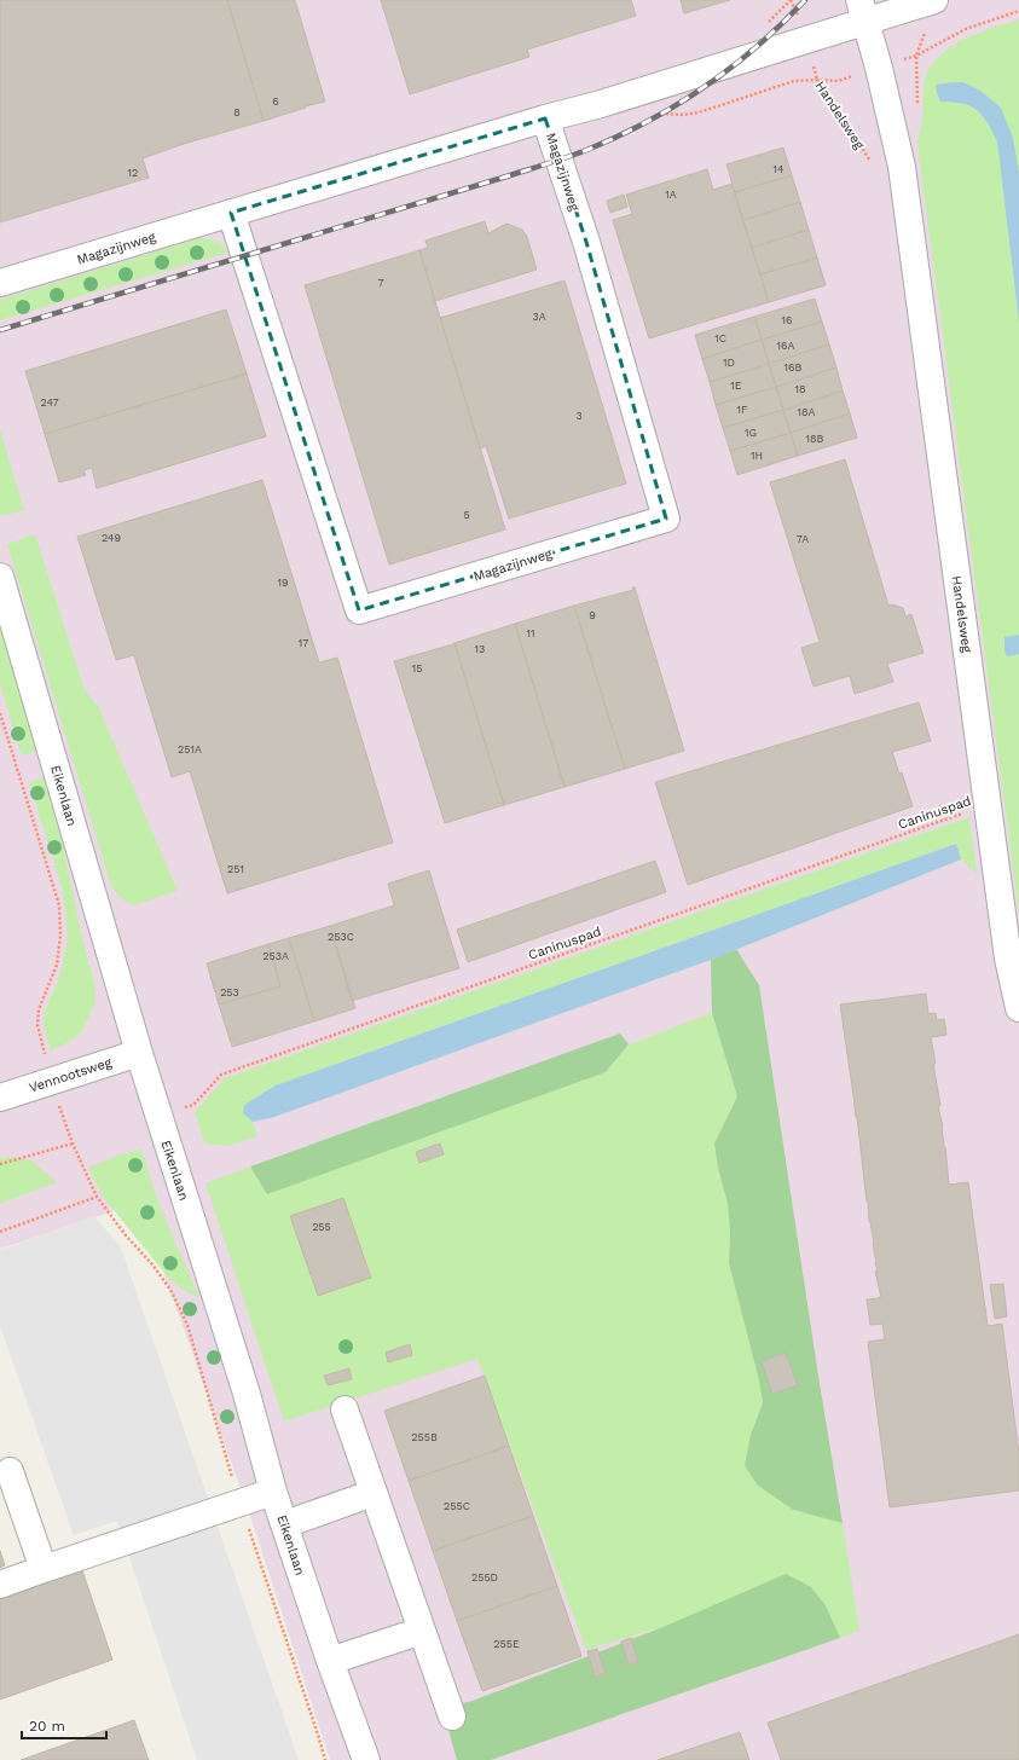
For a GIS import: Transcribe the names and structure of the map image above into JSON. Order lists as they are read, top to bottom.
{
  "streets": {
    "street": [
      "Handelsweg",
      "Magazijnweg",
      "Eikenlaan",
      "Vennootsweg"
    ],
    "path": ["Caninuspad"]
  },
  "crossings": [
    ["Handelsweg", "Magazijnweg"],
    ["Handelsweg", "Caninuspad"],
    ["Eikenlaan", "Caninuspad"],
    ["Eikenlaan", "Vennootsweg"]
  ],
  "house_numbers": [
    "6",
    "8",
    "14",
    "12",
    "1A",
    "7",
    "3A",
    "16",
    "1C",
    "16A",
    "1D",
    "16B",
    "1E",
    "18",
    "247",
    "1F",
    "18A",
    "3",
    "1G",
    "18B",
    "1H",
    "5",
    "249",
    "7A",
    "19",
    "9",
    "11",
    "17",
    "13",
    "15",
    "251A",
    "251",
    "253C",
    "253A",
    "253",
    "255",
    "255B",
    "255C",
    "255D",
    "255E"
  ],
  "scale_bar": "20 m"
}
